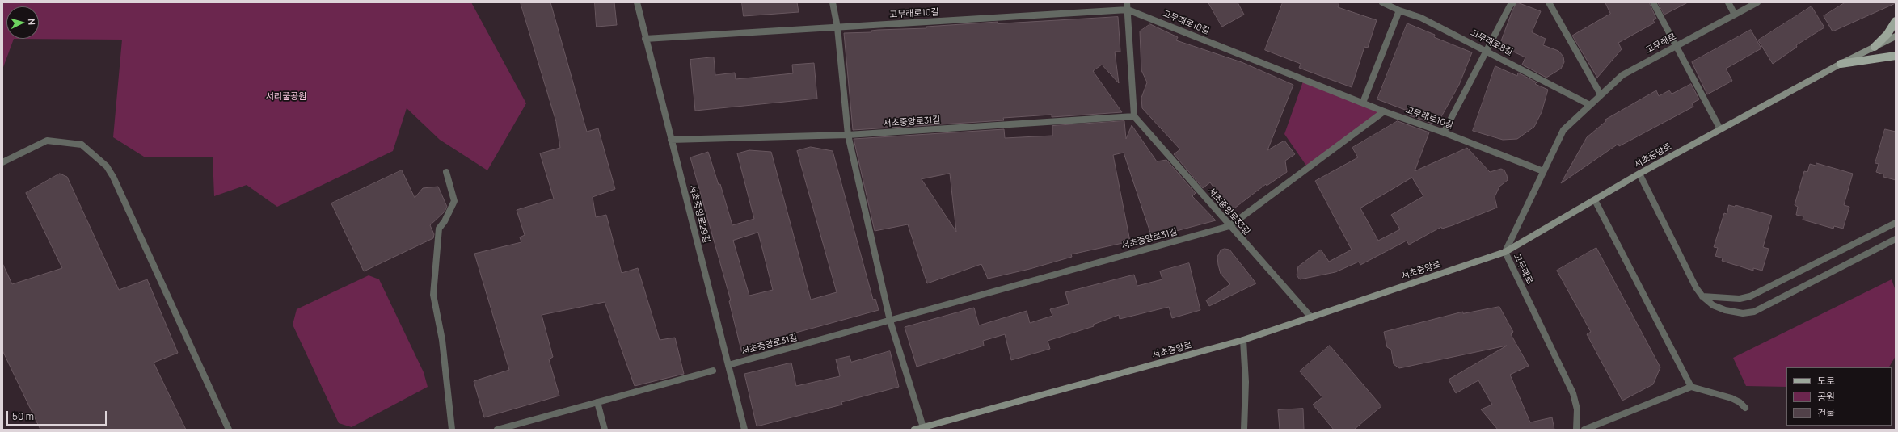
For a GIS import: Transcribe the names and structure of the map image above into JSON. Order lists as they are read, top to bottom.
{
  "streets": {
    "main road": ["서초중앙로"],
    "street": [
      "고무래로10길",
      "고무래로8길",
      "고무래로",
      "서초중앙로31길",
      "서초중앙로33길",
      "서초중앙로29길"
    ]
  },
  "crossings": [
    ["고무래로10길", "고무래로"],
    ["고무래로10길", "서초중앙로31길"],
    ["고무래로10길", "서초중앙로29길"],
    ["고무래로8길", "고무래로"],
    ["고무래로", "서초중앙로"],
    ["서초중앙로31길", "서초중앙로33길"],
    ["서초중앙로31길", "서초중앙로29길"],
    ["서초중앙로", "서초중앙로33길"]
  ],
  "parks": ["서리풀공원"],
  "legend": ["도로", "공원", "건물"],
  "scale_bar": "50 m",
  "north": "right"
}
